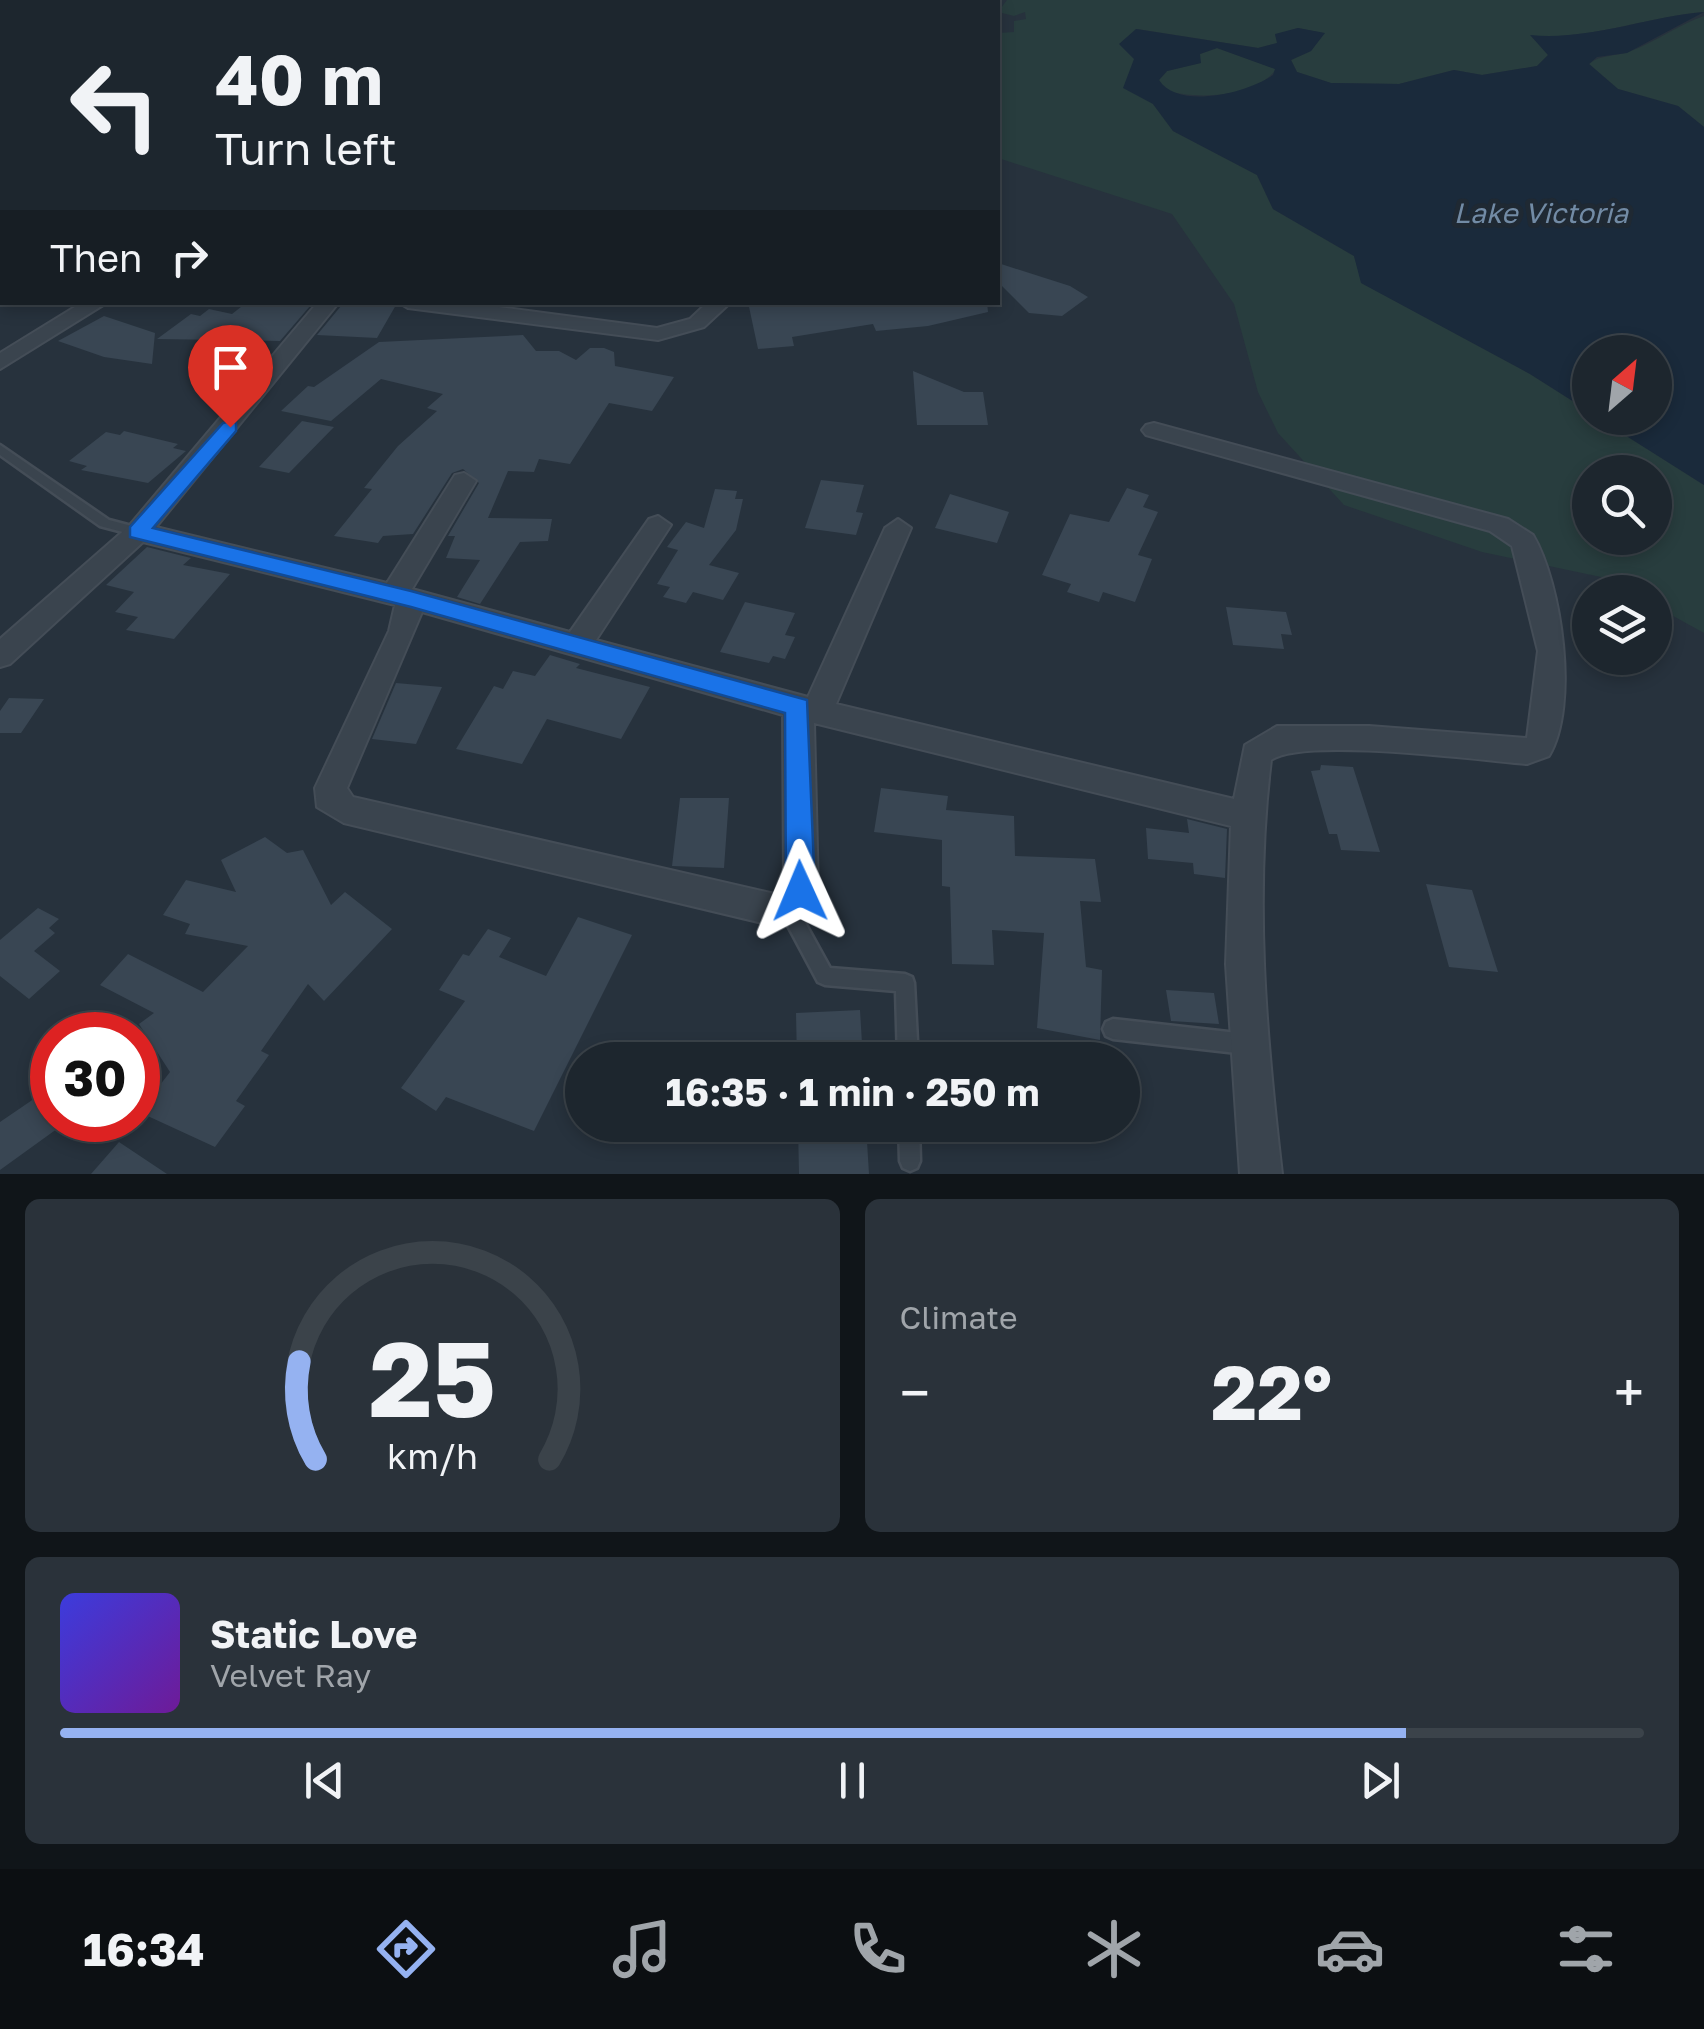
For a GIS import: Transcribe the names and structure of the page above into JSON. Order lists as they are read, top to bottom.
{
  "water": ["Lake Victoria"],
  "north": "top right",
  "page": {
    "turn": ["40 m", "Turn left"],
    "then": "Then",
    "limit": "30",
    "trip": "16:35 · 1 min · 250 m",
    "tile": "Climate",
    "heat": ["−", "22°", "+"],
    "song": ["Static Love", "Velvet Ray"],
    "tabs": "16:34",
    "gauge": ["25", "km/h"]
  }
}
